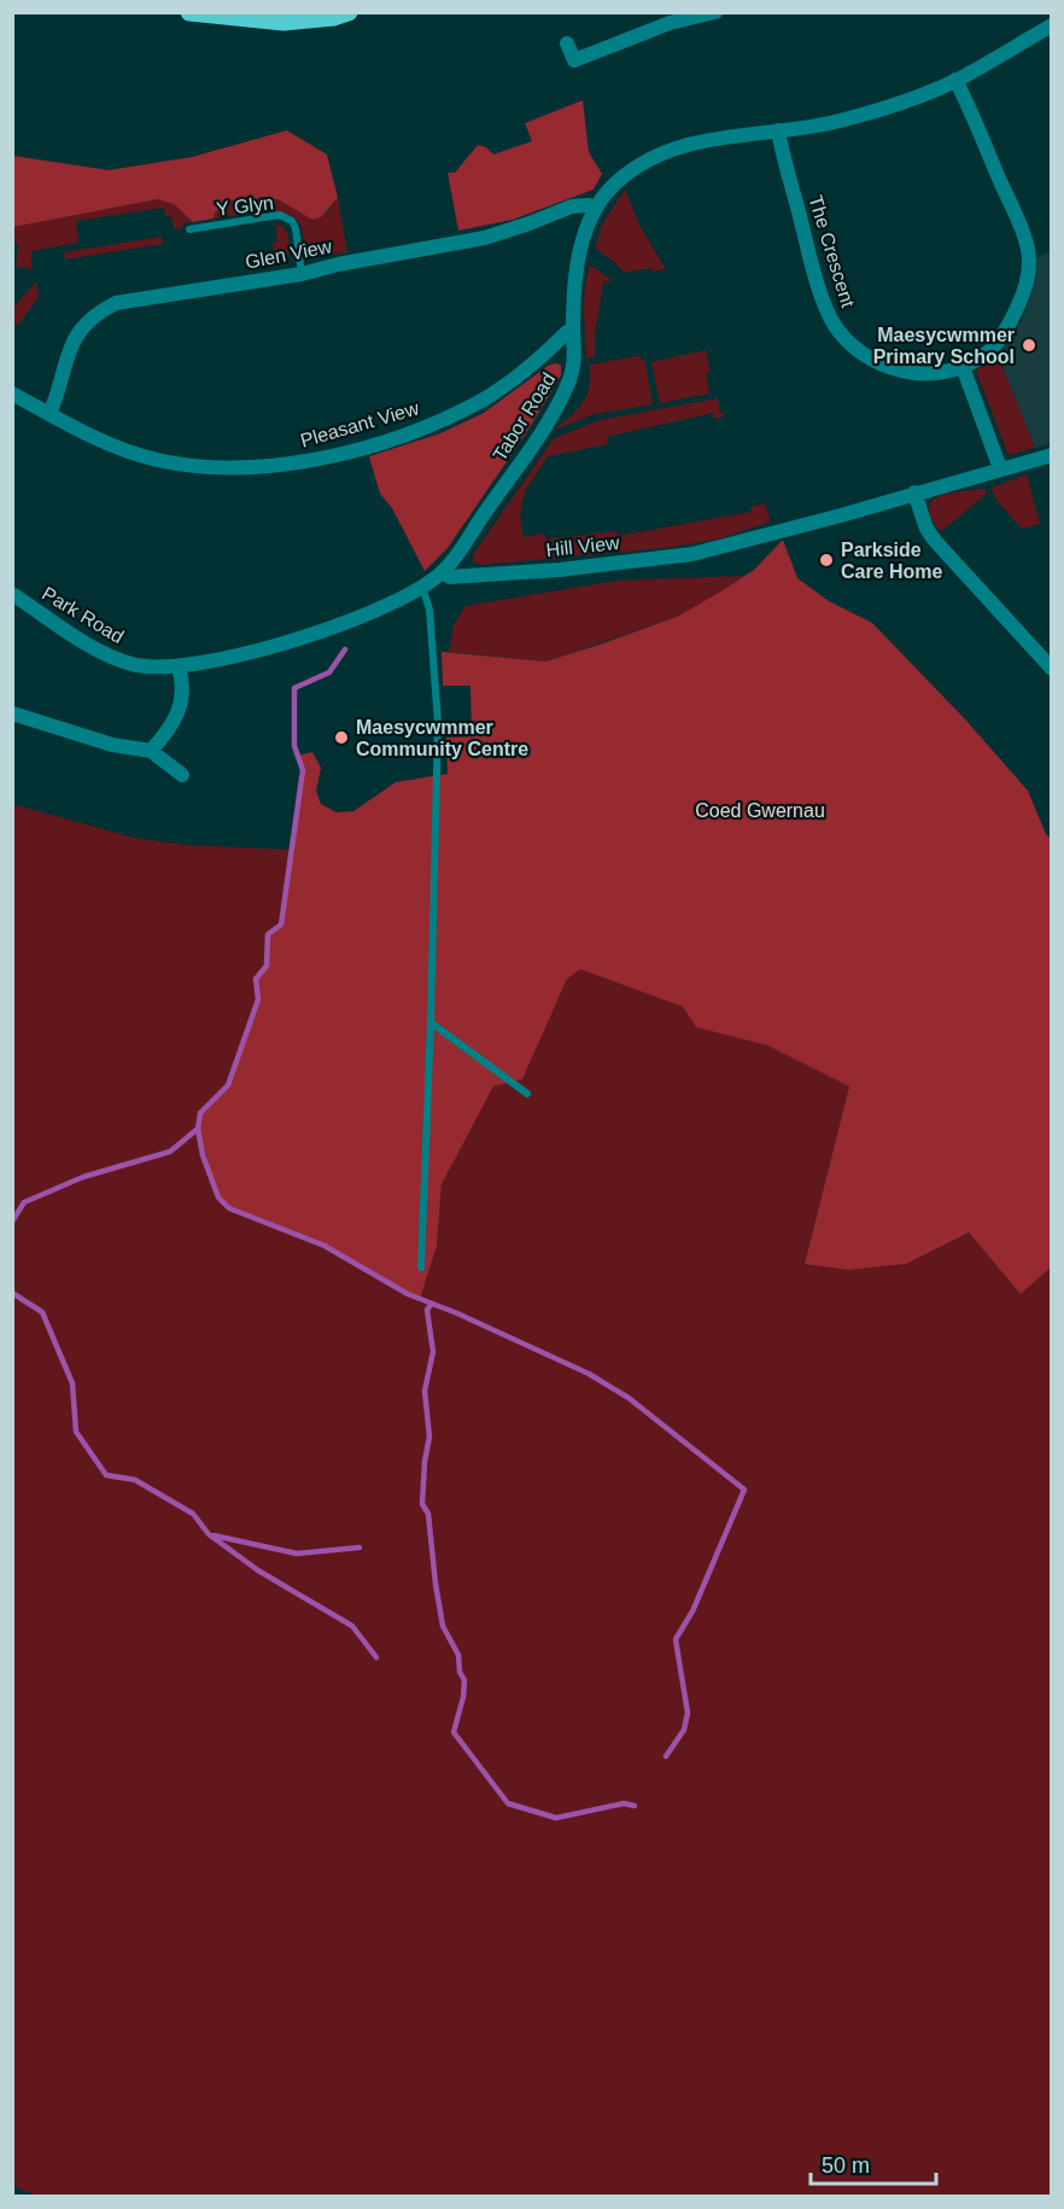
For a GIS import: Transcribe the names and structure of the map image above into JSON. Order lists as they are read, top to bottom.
{
  "streets": {
    "street": [
      "The Crescent",
      "Glen View",
      "Tabor Road",
      "Pleasant View",
      "Hill View",
      "Park Road"
    ],
    "lane": ["Y Glyn"]
  },
  "crossings": [
    ["Y Glyn", "Glen View"],
    ["The Crescent", "Tabor Road"],
    ["Glen View", "Tabor Road"],
    ["Glen View", "Pleasant View"],
    ["Tabor Road", "Pleasant View"],
    ["Tabor Road", "Hill View"]
  ],
  "parks": ["Coed Gwernau"],
  "places": ["Maesycwmmer Primary School", "Parkside Care Home", "Maesycwmmer Community Centre"],
  "scale_bar": "50 m"
}
